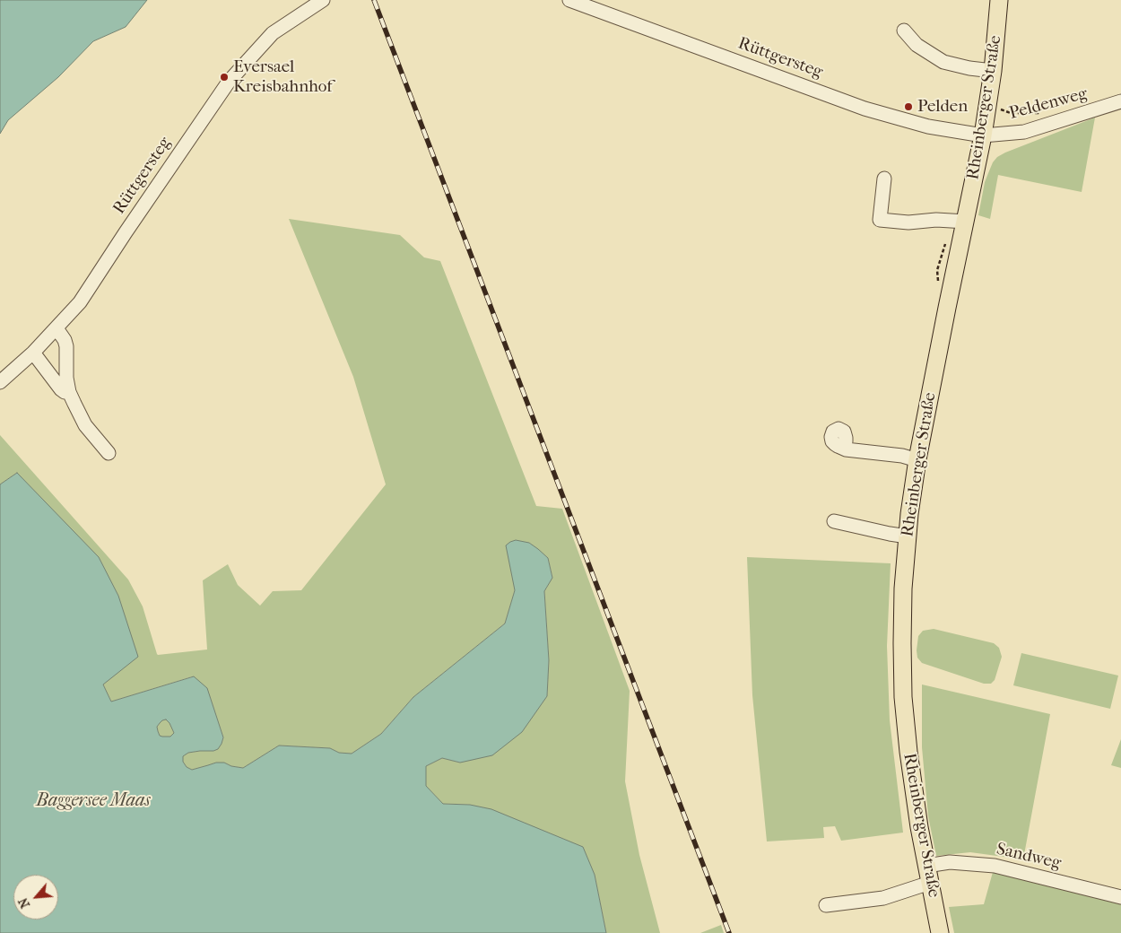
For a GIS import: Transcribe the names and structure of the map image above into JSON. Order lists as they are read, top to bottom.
{
  "streets": {
    "main road": ["Rheinberger Straße"],
    "street": ["Rüttgersteg", "Peldenweg", "Sandweg"]
  },
  "crossings": [
    ["Rüttgersteg", "Peldenweg"],
    ["Rüttgersteg", "Rheinberger Straße"],
    ["Peldenweg", "Rheinberger Straße"],
    ["Rheinberger Straße", "Sandweg"]
  ],
  "water": ["Baggersee Maas"],
  "places": ["Eversael Kreisbahnhof", "Pelden"],
  "north": "bottom left"
}
